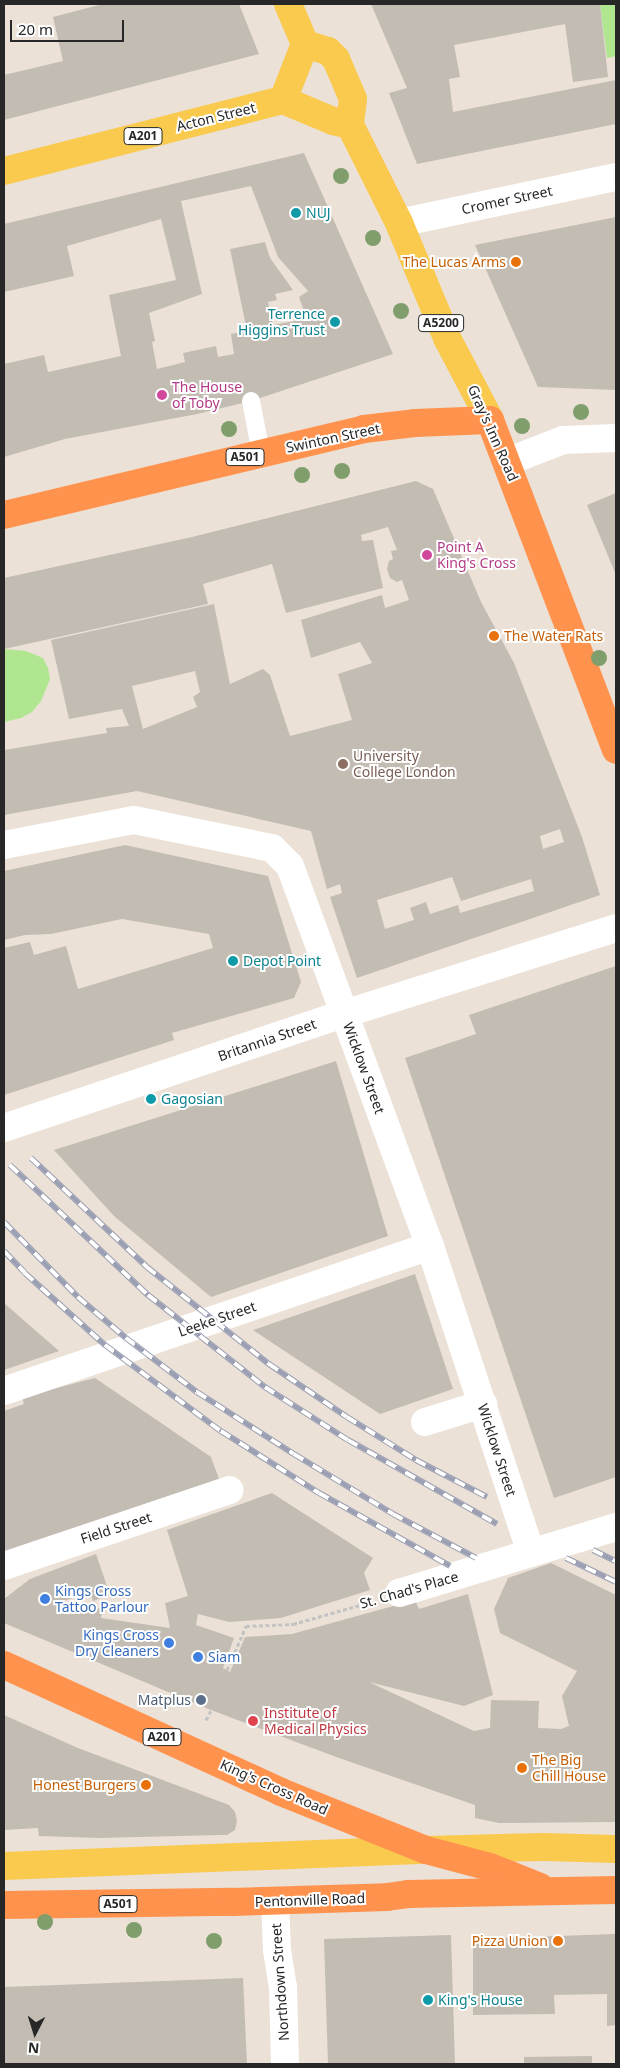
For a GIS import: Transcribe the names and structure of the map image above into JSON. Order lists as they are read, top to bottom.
{
  "streets": {
    "highway": [
      "A201",
      "Gray's Inn Road",
      "Swinton Street",
      "A501",
      "King's Cross Road",
      "Pentonville Road"
    ],
    "main road": ["Acton Street", "A5200"],
    "street": [
      "Cromer Street",
      "Britannia Street",
      "Wicklow Street",
      "Leeke Street",
      "Field Street",
      "St. Chad's Place",
      "Northdown Street"
    ]
  },
  "crossings": [
    ["Cromer Street", "Gray's Inn Road"],
    ["Gray's Inn Road", "Swinton Street"],
    ["Britannia Street", "Wicklow Street"],
    ["Wicklow Street", "Leeke Street"],
    ["Wicklow Street", "St. Chad's Place"],
    ["King's Cross Road", "Pentonville Road"],
    ["Pentonville Road", "Northdown Street"]
  ],
  "places": [
    "NUJ",
    "The Lucas Arms",
    "Terrence Higgins Trust",
    "The House of Toby",
    "Point A King's Cross",
    "The Water Rats",
    "University College London",
    "Depot Point",
    "Gagosian",
    "Kings Cross Tattoo Parlour",
    "Kings Cross Dry Cleaners",
    "Siam",
    "Matplus",
    "Institute of Medical Physics",
    "The Big Chill House",
    "Honest Burgers",
    "Pizza Union",
    "King's House"
  ],
  "scale_bar": "20 m",
  "north": "bottom"
}
